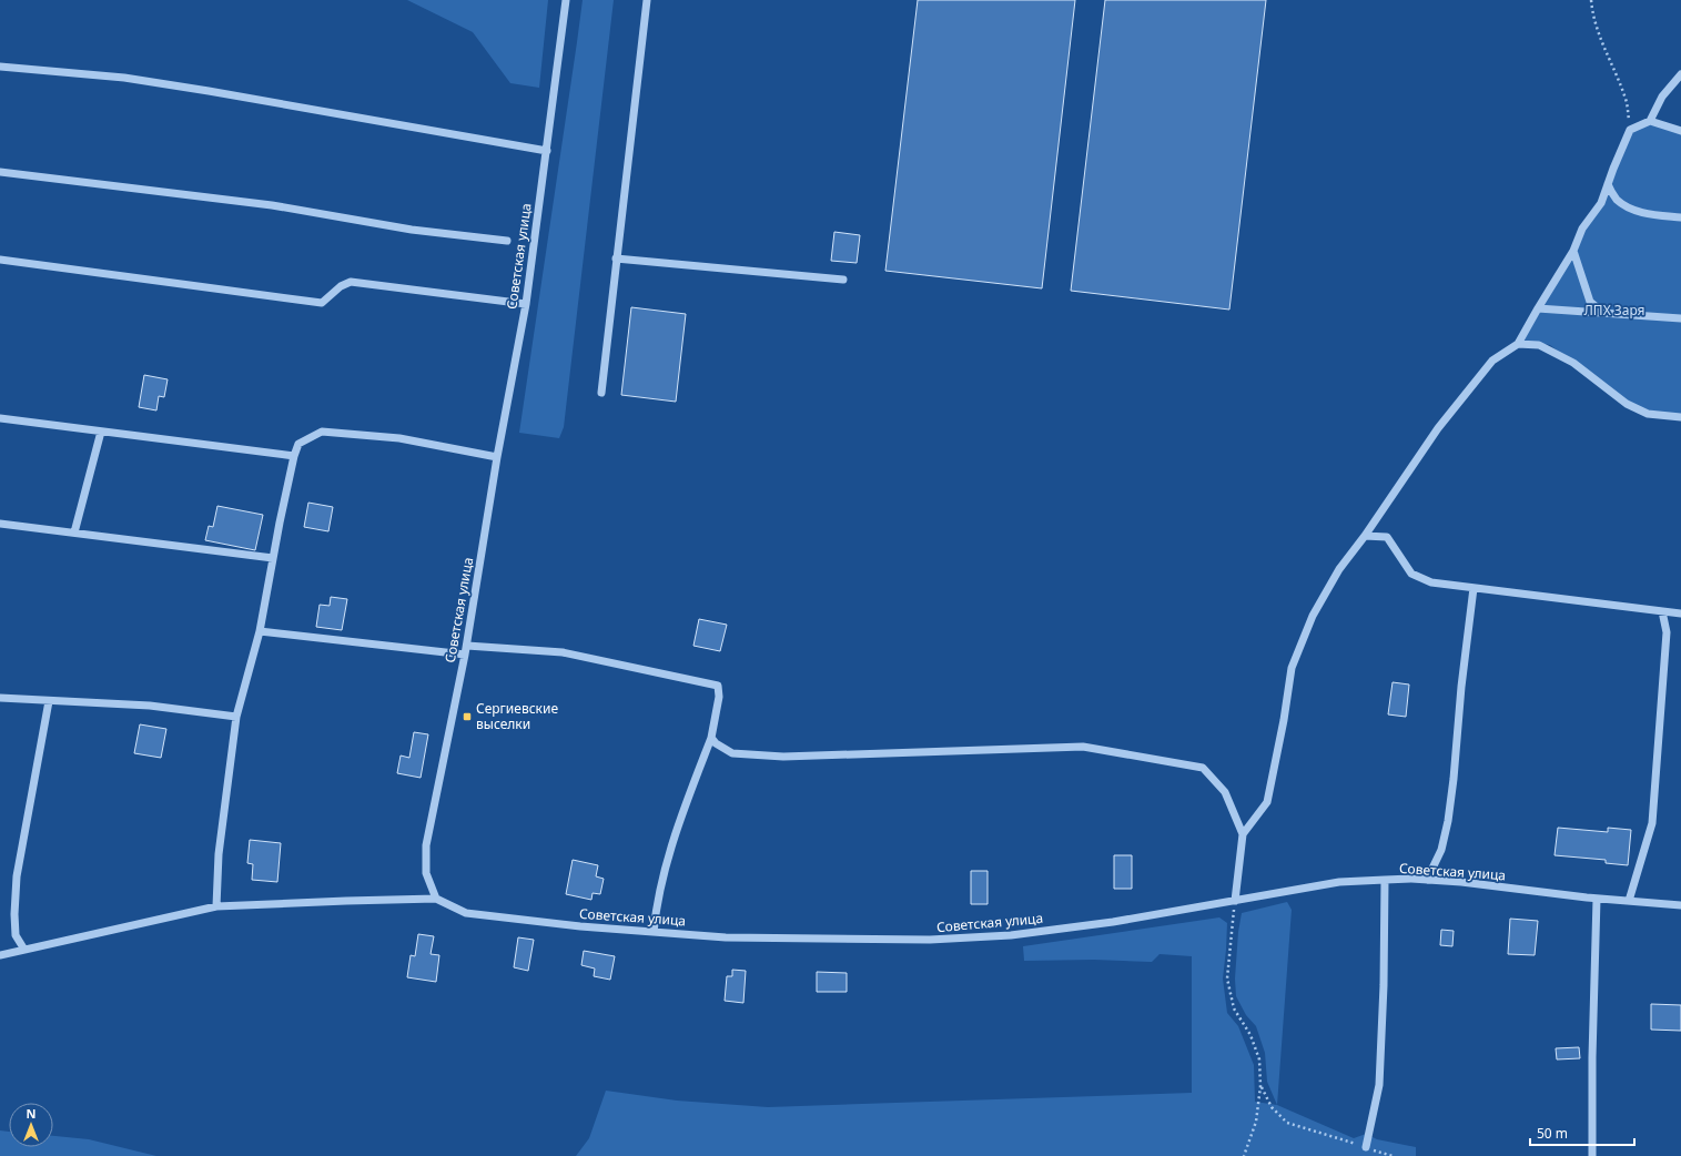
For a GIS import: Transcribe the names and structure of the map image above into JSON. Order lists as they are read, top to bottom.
{
  "streets": {
    "street": ["Советская улица"]
  },
  "parks": ["ЛПХ Заря"],
  "places": {
    "transit": ["Сергиевские выселки"]
  },
  "scale_bar": "50 m",
  "north": "top"
}
